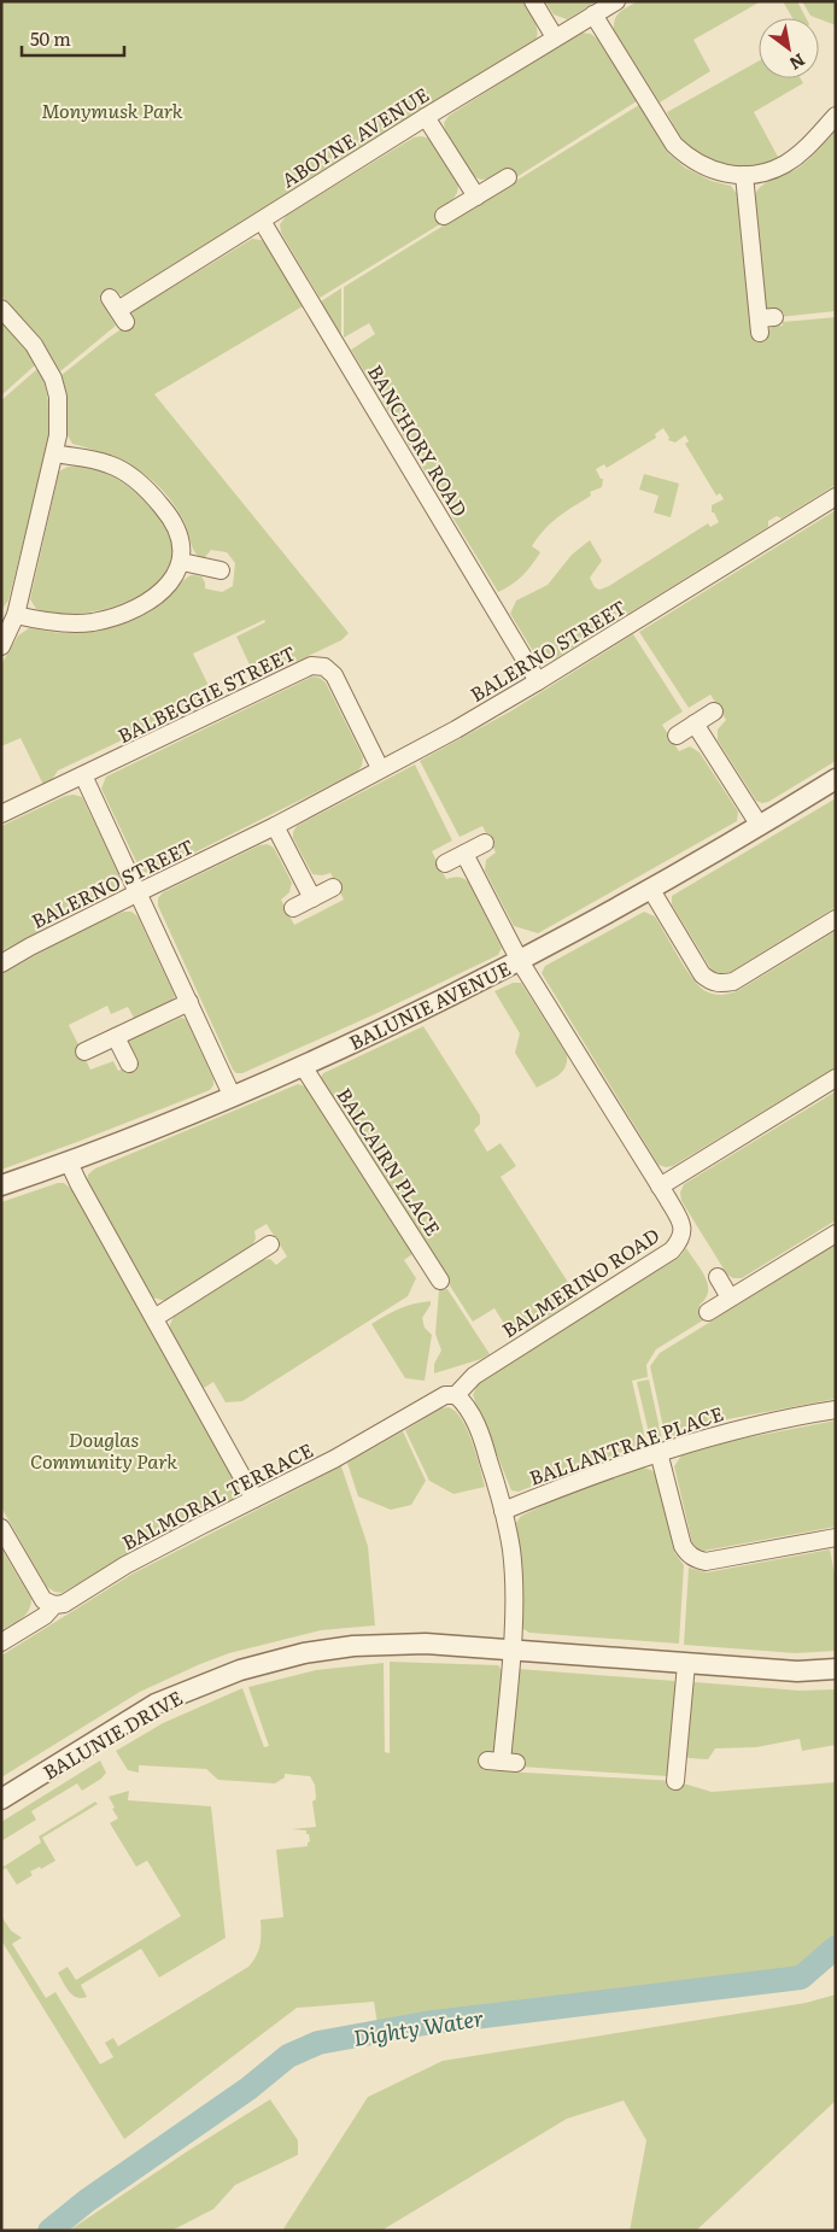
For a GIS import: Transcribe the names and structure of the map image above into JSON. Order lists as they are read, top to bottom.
{
  "streets": {
    "street": [
      "ABOYNE AVENUE",
      "BANCHORY ROAD",
      "BALERNO STREET",
      "BALBEGGIE STREET",
      "BALUNIE AVENUE",
      "BALCAIRN PLACE",
      "BALMERINO ROAD",
      "BALLANTRAE PLACE",
      "BALMORAL TERRACE",
      "BALUNIE DRIVE"
    ]
  },
  "crossings": [
    ["ABOYNE AVENUE", "BANCHORY ROAD"],
    ["BANCHORY ROAD", "BALERNO STREET"],
    ["BALERNO STREET", "BALBEGGIE STREET"],
    ["BALUNIE AVENUE", "BALCAIRN PLACE"],
    ["BALUNIE AVENUE", "BALMERINO ROAD"],
    ["BALMERINO ROAD", "BALMORAL TERRACE"]
  ],
  "water": ["Dighty Water"],
  "parks": ["Monymusk Park", "Douglas Community Park"],
  "scale_bar": "50 m",
  "north": "bottom right"
}
